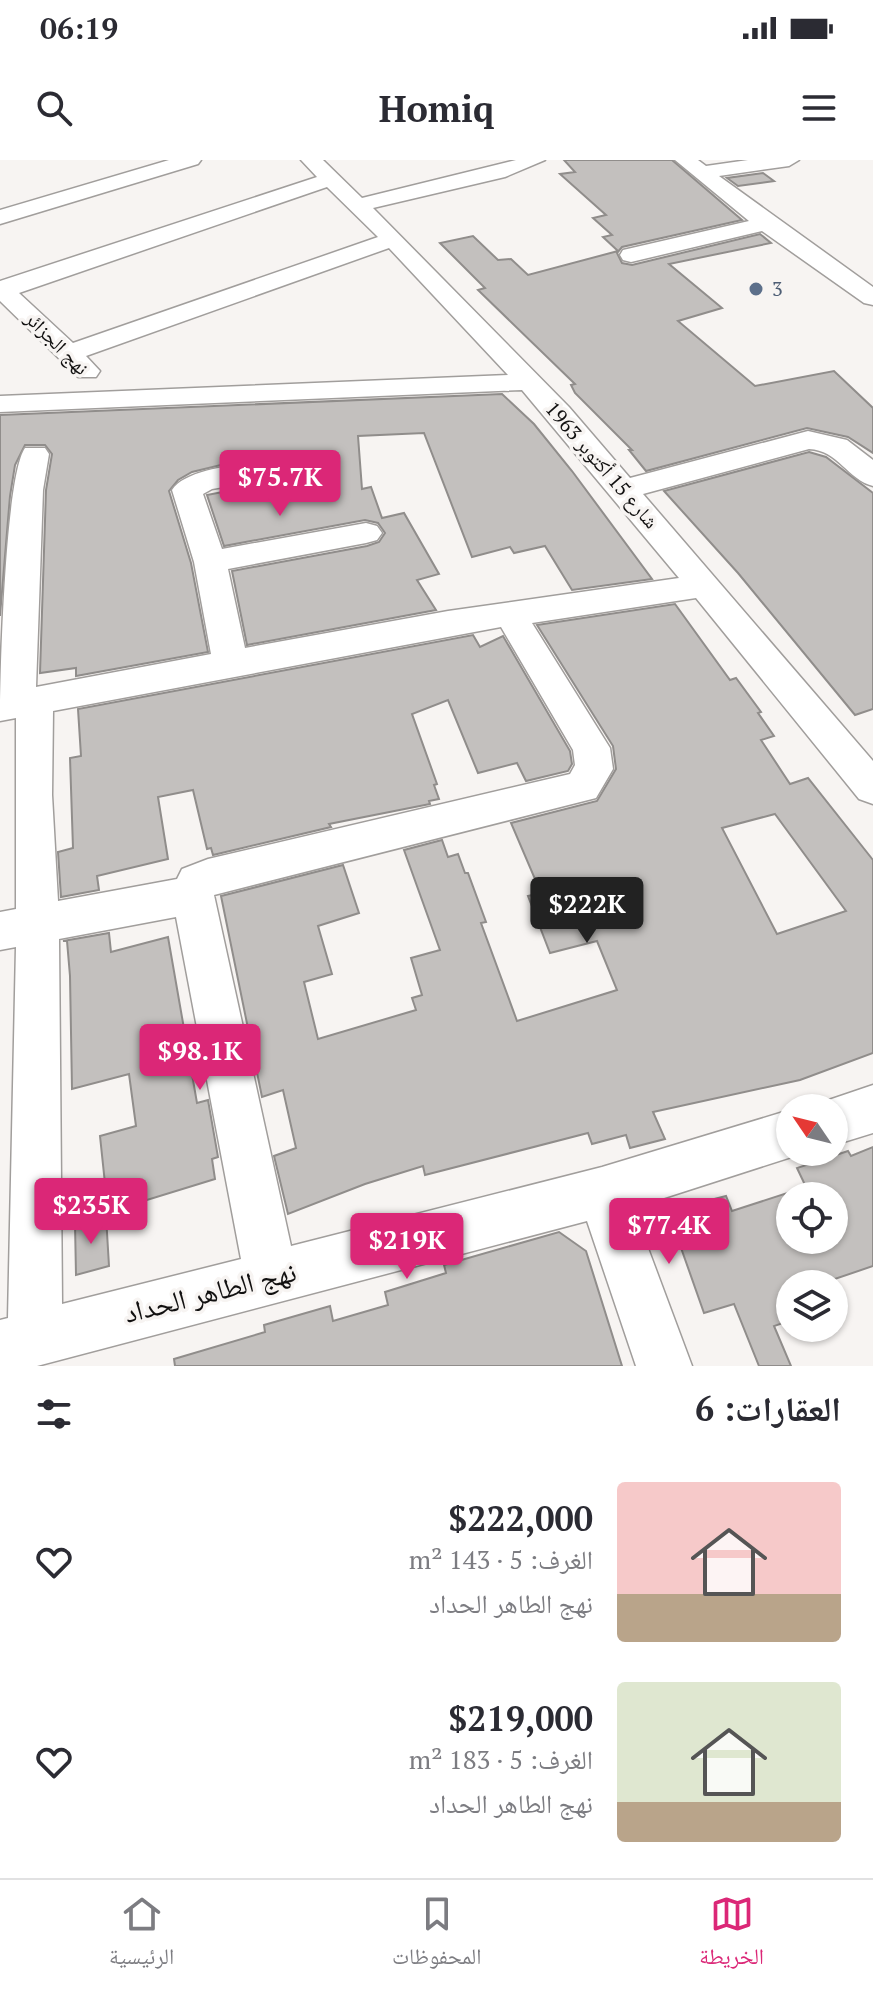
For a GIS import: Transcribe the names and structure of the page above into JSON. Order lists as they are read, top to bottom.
{
  "streets": {
    "street": ["نهج الجزائر", "شارع 15 أكتوبر 1963", "نهج الطاهر الحداد"]
  },
  "places": ["3"],
  "north": "top left",
  "page": {
    "status": "06:19",
    "header": "Homiq",
    "price": [
      "$75.7K",
      "$222K",
      "$98.1K",
      "$235K",
      "$77.4K",
      "$219K"
    ],
    "heading": "العقارات: 6",
    "list": [
      {
        "name": "$222,000",
        "note": "الغرف: 5 · 143 m² · نهج الطاهر الحداد"
      },
      {
        "name": "$219,000",
        "note": "الغرف: 5 · 183 m² · نهج الطاهر الحداد"
      }
    ],
    "tabs": ["الخريطة", "المحفوظات", "الرئيسية"]
  }
}
